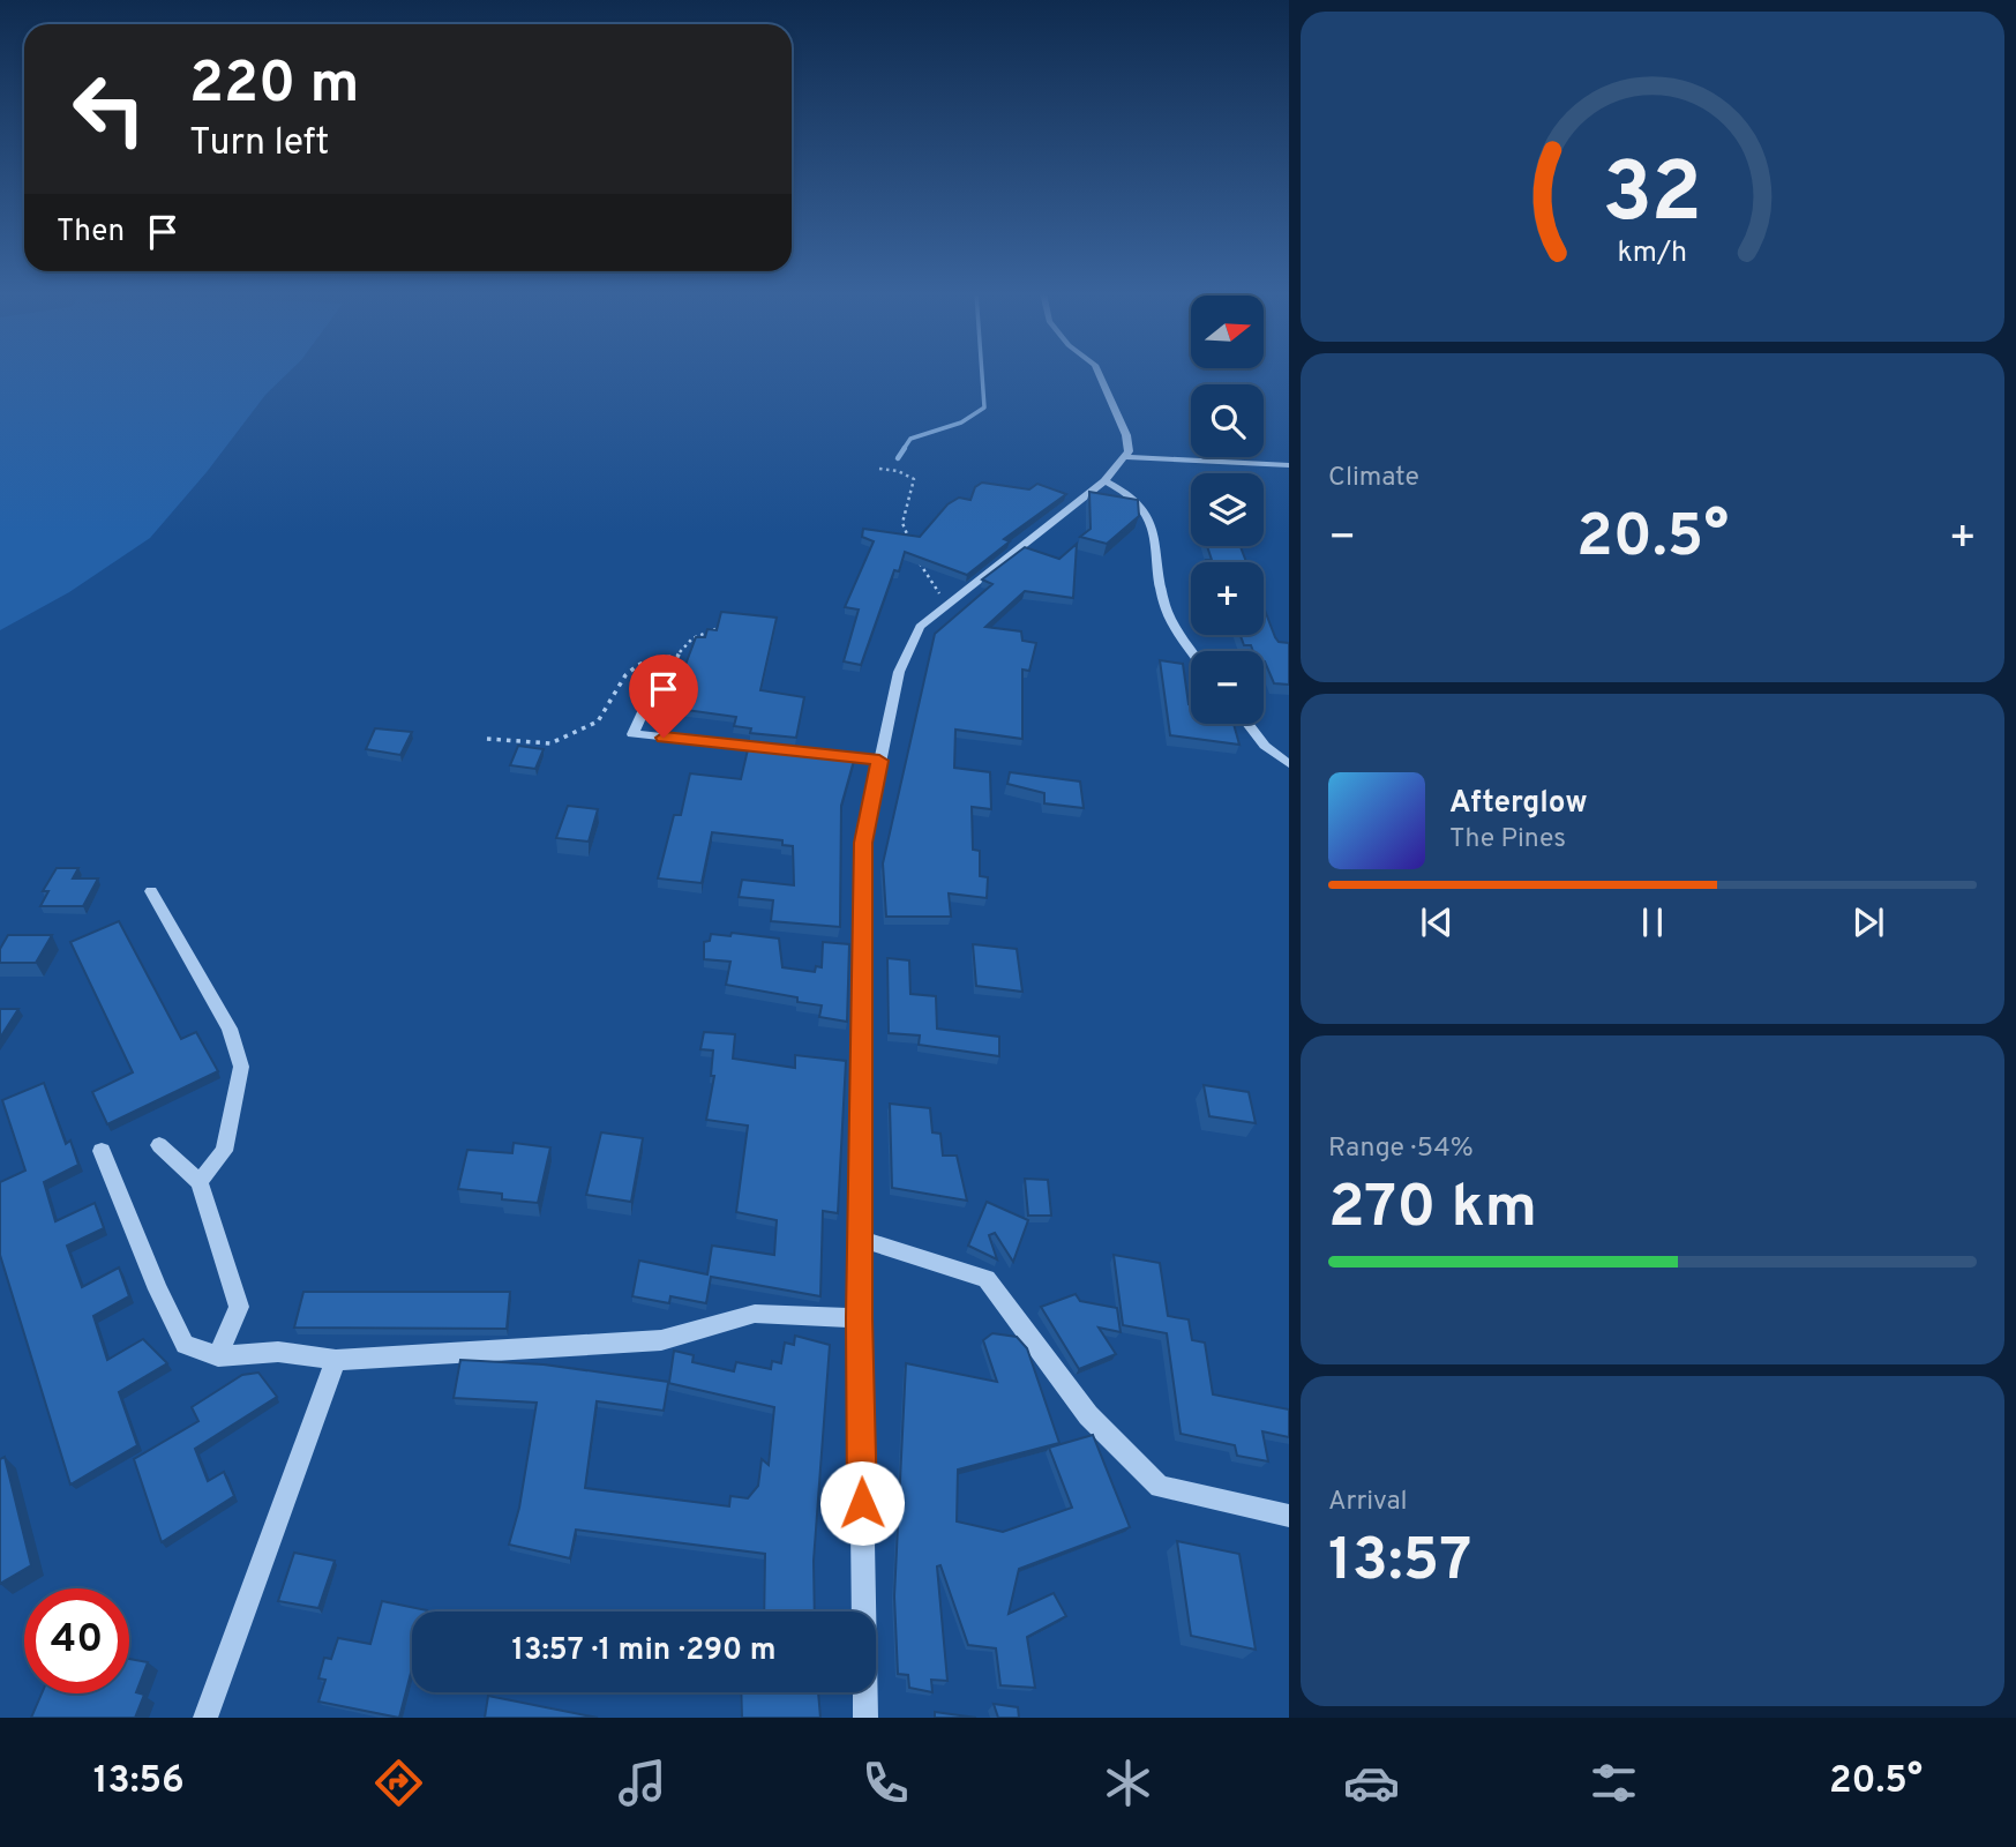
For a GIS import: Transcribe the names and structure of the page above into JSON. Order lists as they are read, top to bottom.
{
  "north": "right",
  "page": {
    "turn": ["220 m", "Turn left"],
    "then": "Then",
    "map_buttons": ["+", "−"],
    "tile": [
      "Climate",
      ["Range · 54%", "270 km"],
      ["Arrival", "13:57"]
    ],
    "heat": ["−", "20.5°", "+"],
    "song": ["Afterglow", "The Pines"],
    "limit": "40",
    "trip": "13:57 · 1 min · 290 m",
    "tabs": ["13:56", "20.5°"],
    "gauge": ["32", "km/h"]
  }
}
